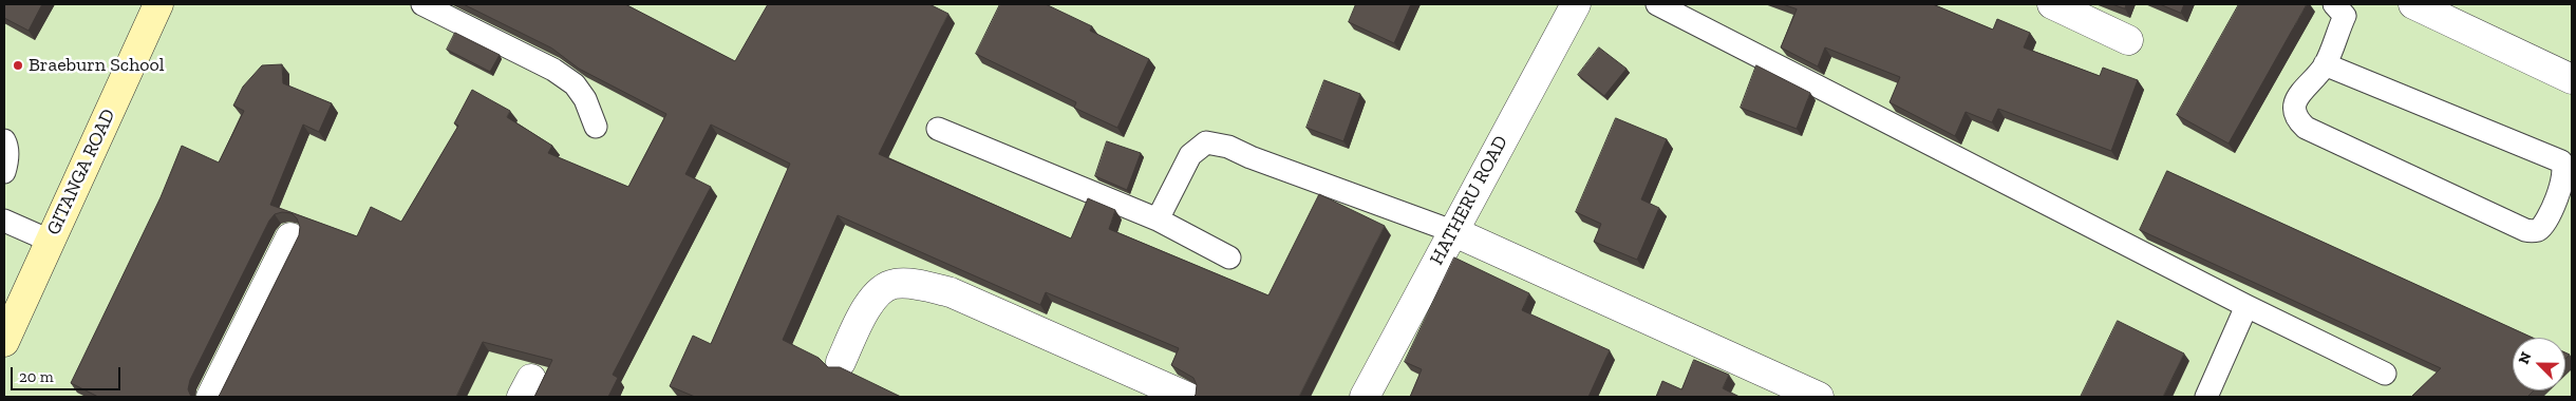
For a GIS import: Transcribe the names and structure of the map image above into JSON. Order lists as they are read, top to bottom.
{
  "streets": {
    "main road": ["GITANGA ROAD"],
    "street": ["HATHERU ROAD"]
  },
  "places": ["Braeburn School"],
  "scale_bar": "20 m",
  "north": "top left"
}
